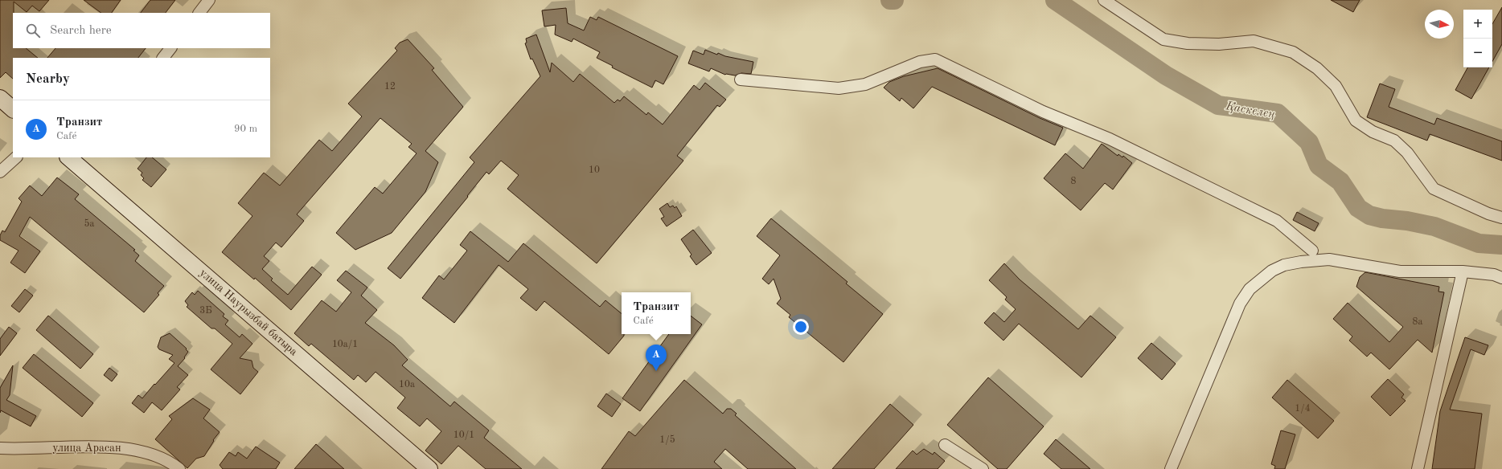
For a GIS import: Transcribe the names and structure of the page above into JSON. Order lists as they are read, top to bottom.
{
  "streets": {
    "main road": ["улица Наурызбай батыра"],
    "street": ["улица Арасан"]
  },
  "water": ["Қаскелең"],
  "house_numbers": [
    "12",
    "10",
    "8",
    "5а",
    "3Б",
    "8а",
    "10а/1",
    "10а",
    "1/4",
    "10/1",
    "1/5"
  ],
  "north": "right",
  "page": {
    "map_buttons": ["+", "−"],
    "search": "Search here",
    "heading": "Nearby",
    "list": [
      {
        "mark": "A",
        "name": "Транзит",
        "note": "Café",
        "value": "90 m"
      }
    ],
    "popup": ["Транзит", "Café"],
    "pins": "A"
  }
}
